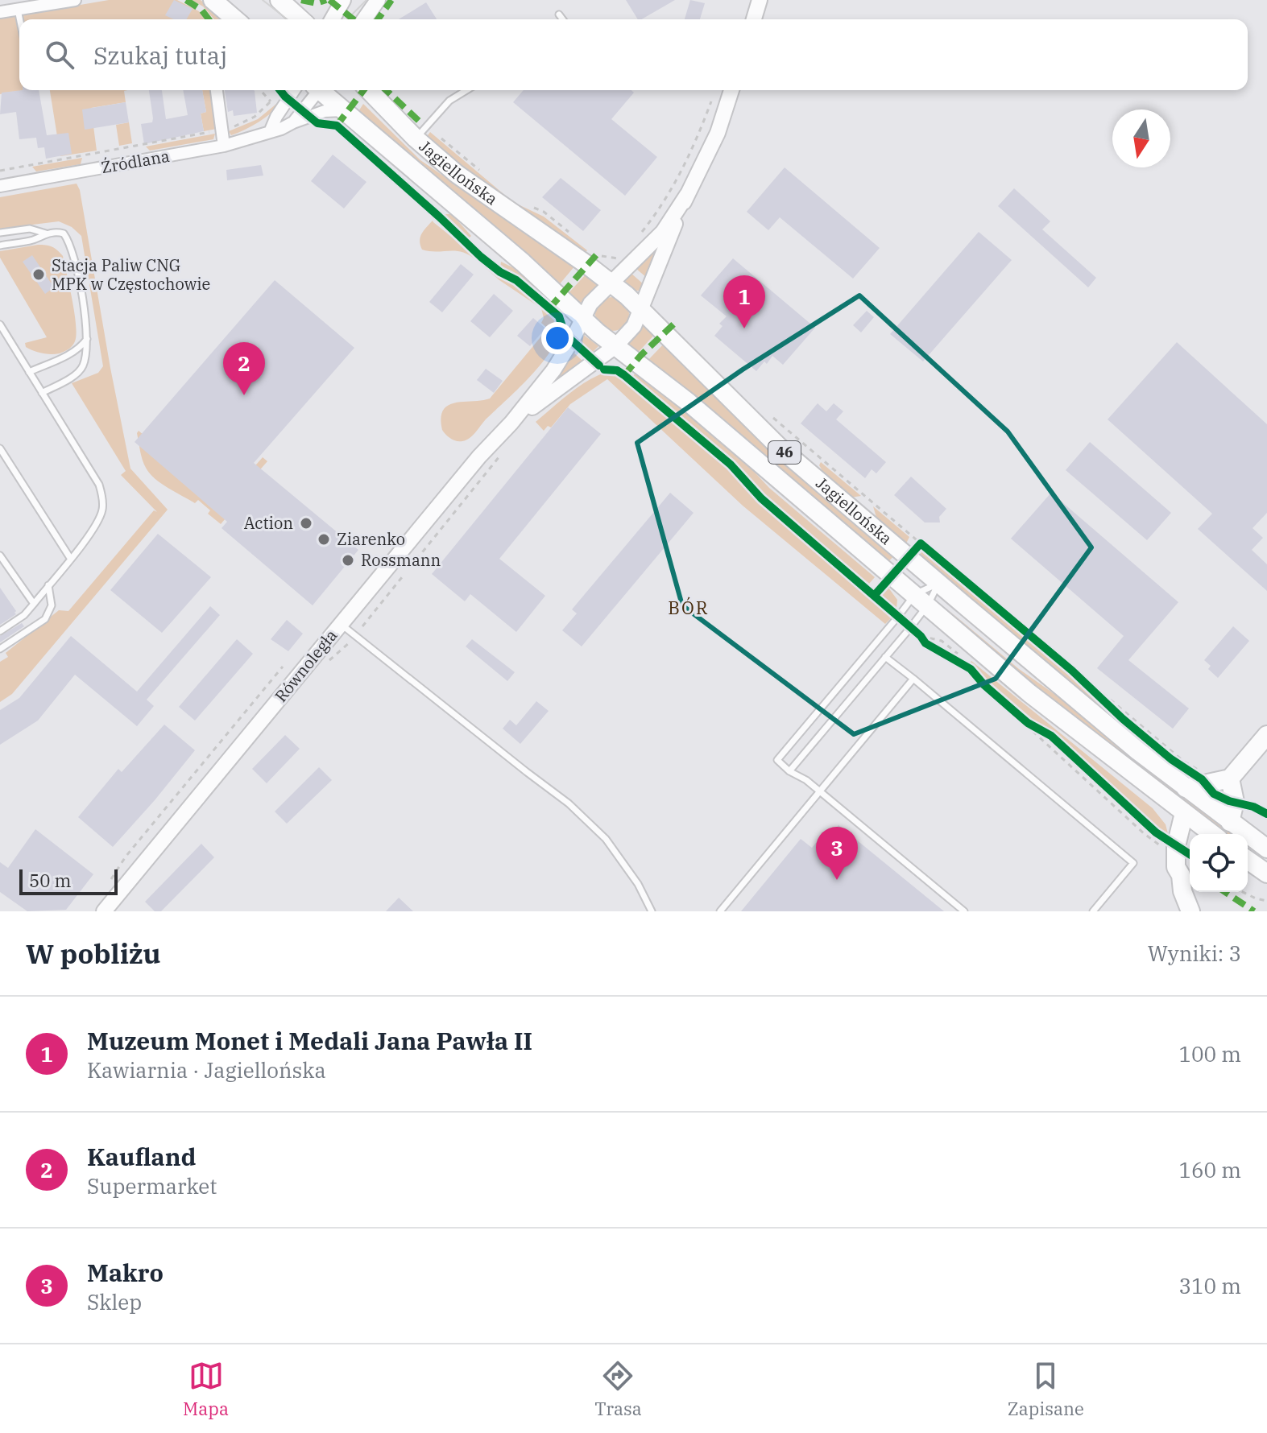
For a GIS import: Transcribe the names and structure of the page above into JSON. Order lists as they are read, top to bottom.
{
  "streets": {
    "main road": ["Jagiellońska", "46"],
    "street": ["Źródlana", "Równoległa"]
  },
  "crossings": [
    ["Źródlana", "Jagiellońska"],
    ["Jagiellońska", "Równoległa"]
  ],
  "districts": ["BÓR"],
  "places": [
    "Stacja Paliw CNG MPK w Częstochowie",
    "Action",
    "Ziarenko",
    "Rossmann"
  ],
  "scale_bar": "50 m",
  "north": "bottom",
  "page": {
    "search": "Szukaj tutaj",
    "pins": ["1", "2", "3"],
    "scale": "50 m",
    "heading": ["W pobliżu", "Wyniki: 3"],
    "list": [
      {
        "mark": "1",
        "name": "Muzeum Monet i Medali Jana Pawła II",
        "note": "Kawiarnia · Jagiellońska",
        "value": "100 m"
      },
      {
        "mark": "2",
        "name": "Kaufland",
        "note": "Supermarket",
        "value": "160 m"
      },
      {
        "mark": "3",
        "name": "Makro",
        "note": "Sklep",
        "value": "310 m"
      }
    ],
    "nav": ["Mapa", "Trasa", "Zapisane"]
  }
}
